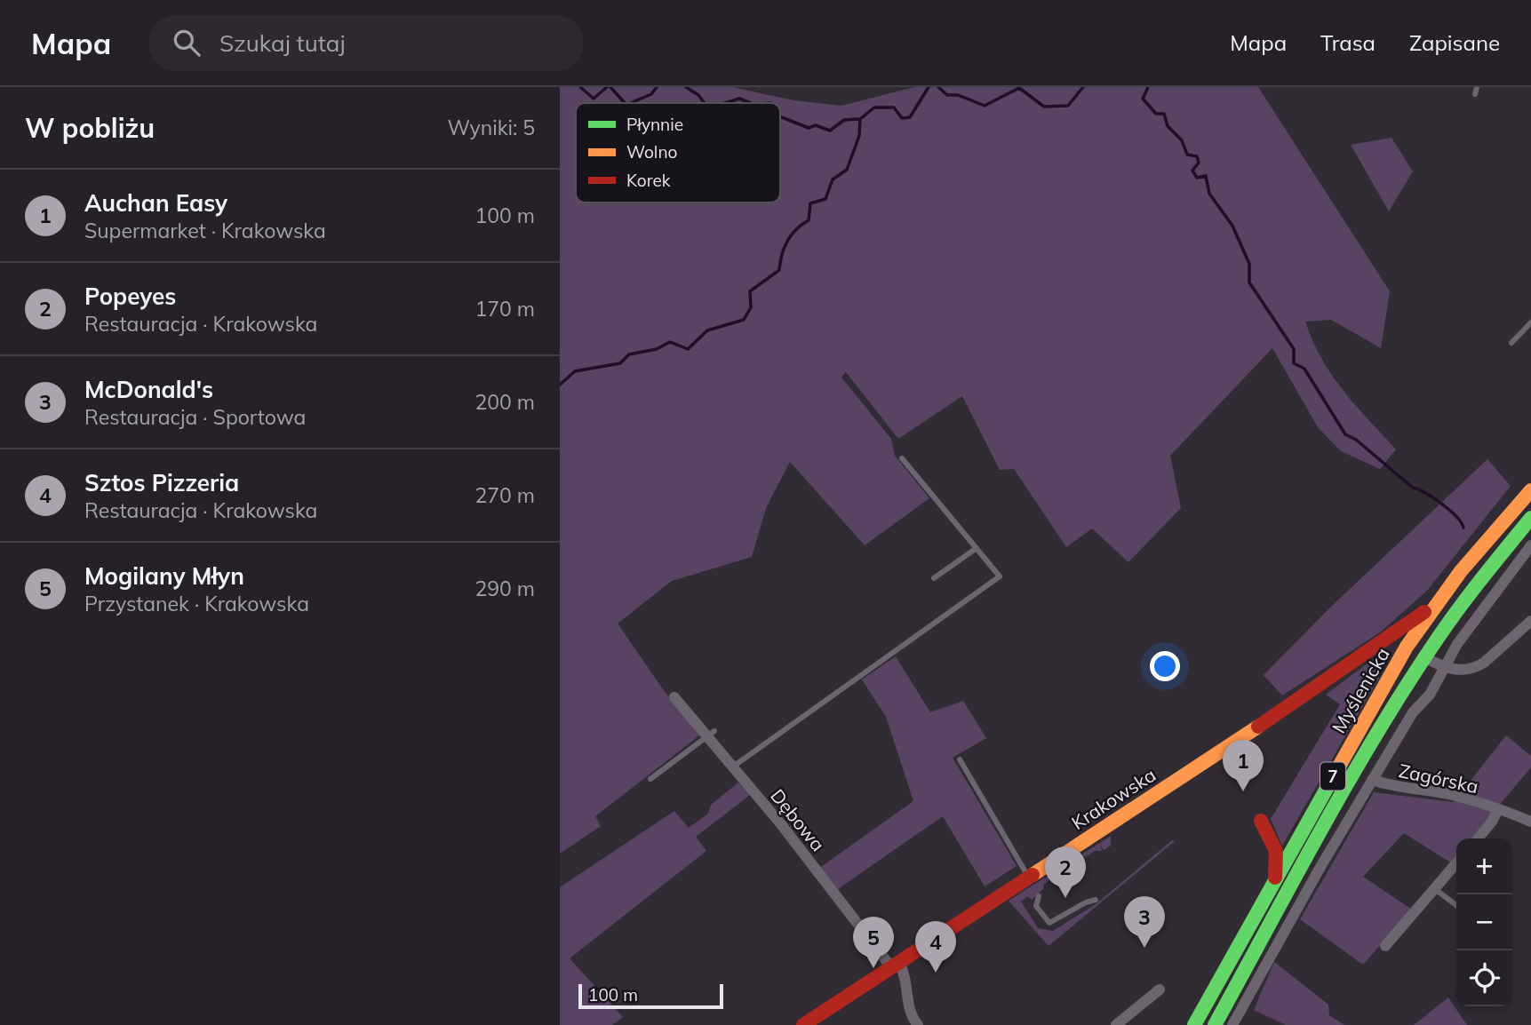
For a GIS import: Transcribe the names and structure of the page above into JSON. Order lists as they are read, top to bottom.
{
  "streets": {
    "main road": ["Myślenicka", "7", "Krakowska"],
    "street": ["Zagórska", "Dębowa"]
  },
  "crossings": [
    ["Myślenicka", "Krakowska"],
    ["Krakowska", "Dębowa"]
  ],
  "legend": ["Płynnie", "Wolno", "Korek"],
  "scale_bar": "100 m",
  "page": {
    "header": "Mapa",
    "search": "Szukaj tutaj",
    "nav": ["Mapa", "Trasa", "Zapisane"],
    "heading": ["W pobliżu", "Wyniki: 5"],
    "list": [
      {
        "mark": "1",
        "name": "Auchan Easy",
        "note": "Supermarket · Krakowska",
        "value": "100 m"
      },
      {
        "mark": "2",
        "name": "Popeyes",
        "note": "Restauracja · Krakowska",
        "value": "170 m"
      },
      {
        "mark": "3",
        "name": "McDonald's",
        "note": "Restauracja · Sportowa",
        "value": "200 m"
      },
      {
        "mark": "4",
        "name": "Sztos Pizzeria",
        "note": "Restauracja · Krakowska",
        "value": "270 m"
      },
      {
        "mark": "5",
        "name": "Mogilany Młyn",
        "note": "Przystanek · Krakowska",
        "value": "290 m"
      }
    ],
    "pins": [
      "1",
      "2",
      "3",
      "5",
      "4"
    ],
    "map_buttons": ["+", "−"],
    "scale": "100 m"
  }
}
